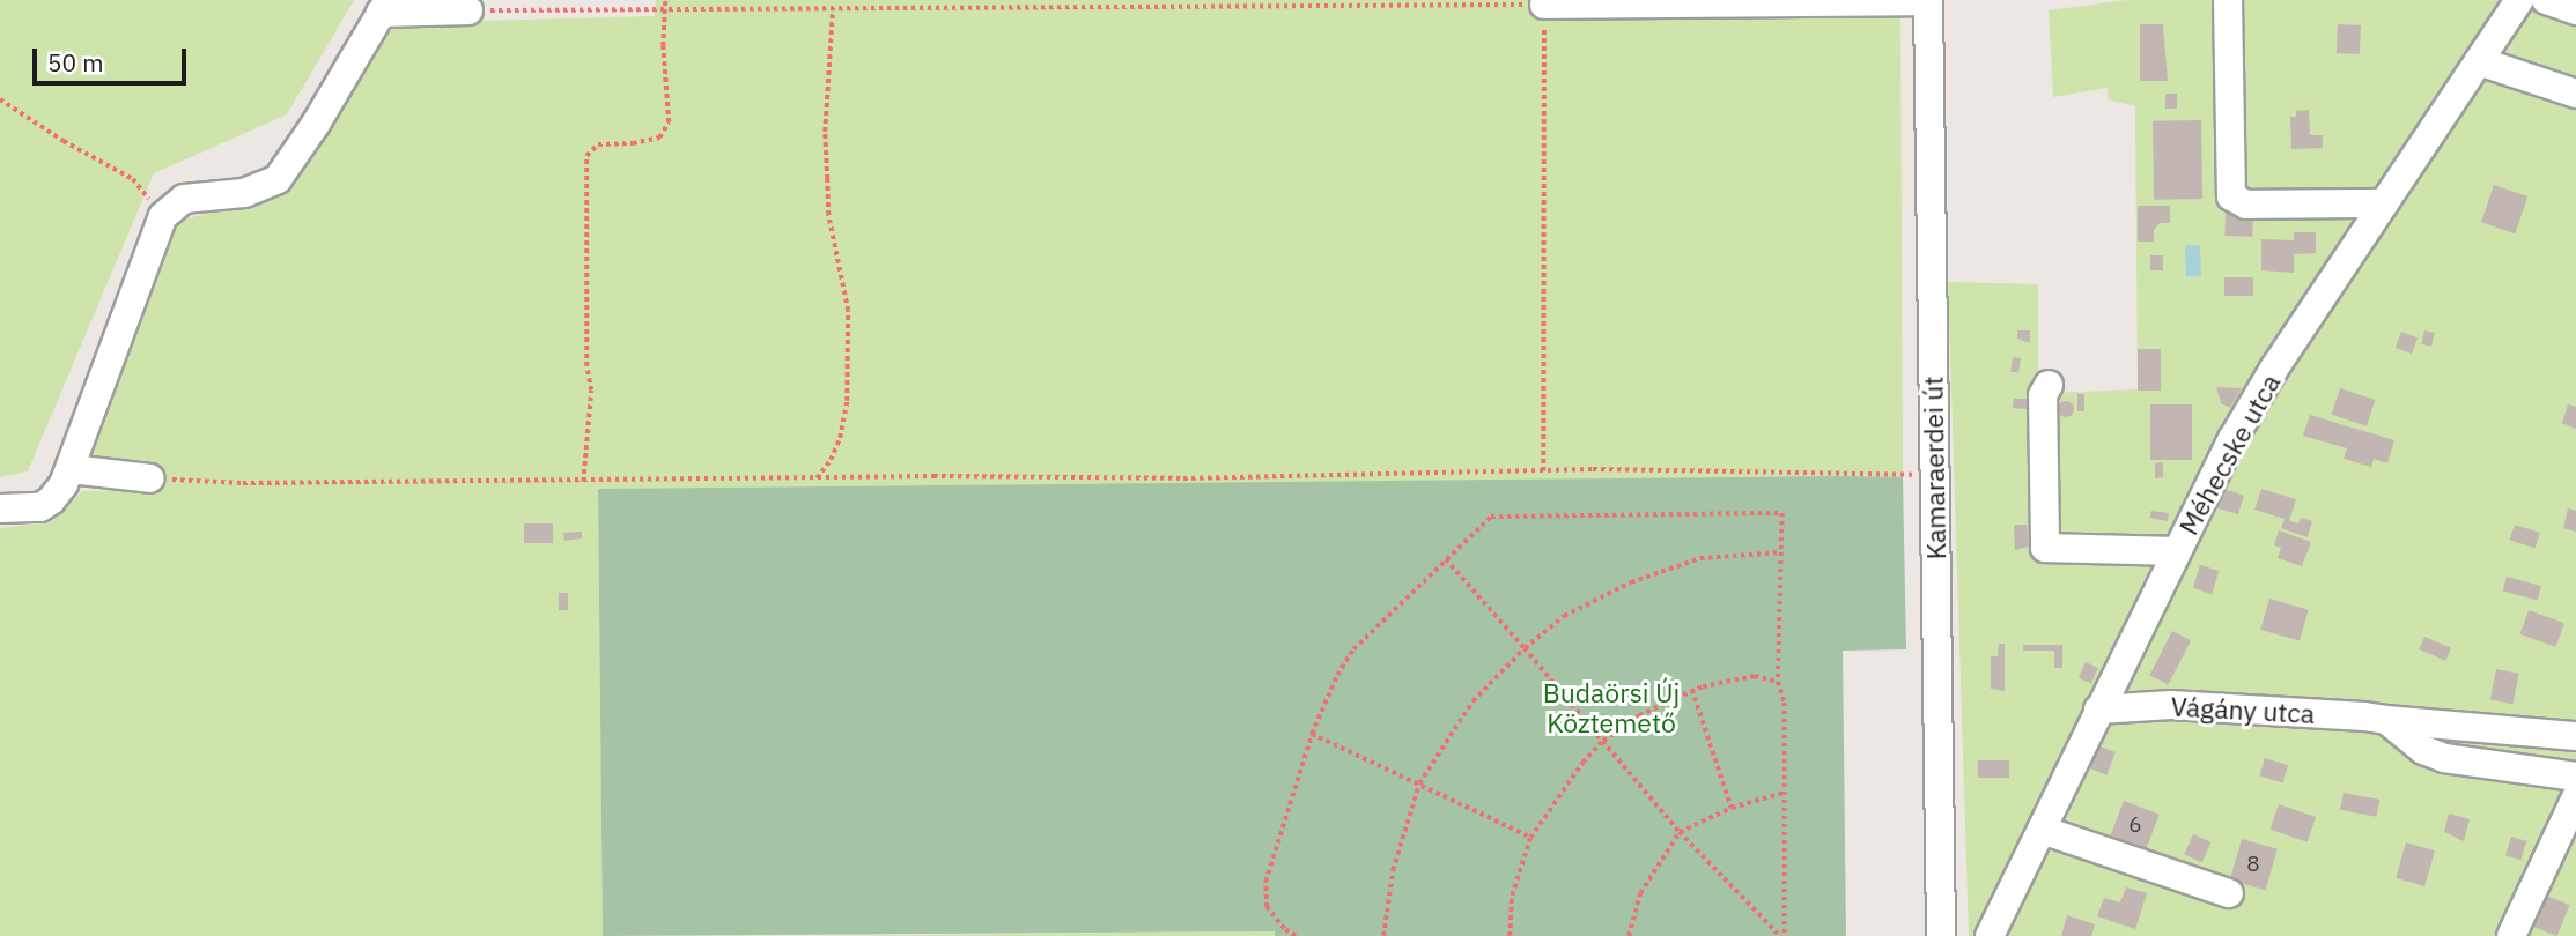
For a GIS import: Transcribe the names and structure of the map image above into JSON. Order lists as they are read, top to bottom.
{
  "streets": {
    "street": ["Méhecske utca", "Kamaraerdei út", "Vágány utca"]
  },
  "crossings": [
    ["Méhecske utca", "Vágány utca"]
  ],
  "parks": ["Budaörsi Új Köztemető"],
  "house_numbers": ["6", "8"],
  "scale_bar": "50 m"
}
